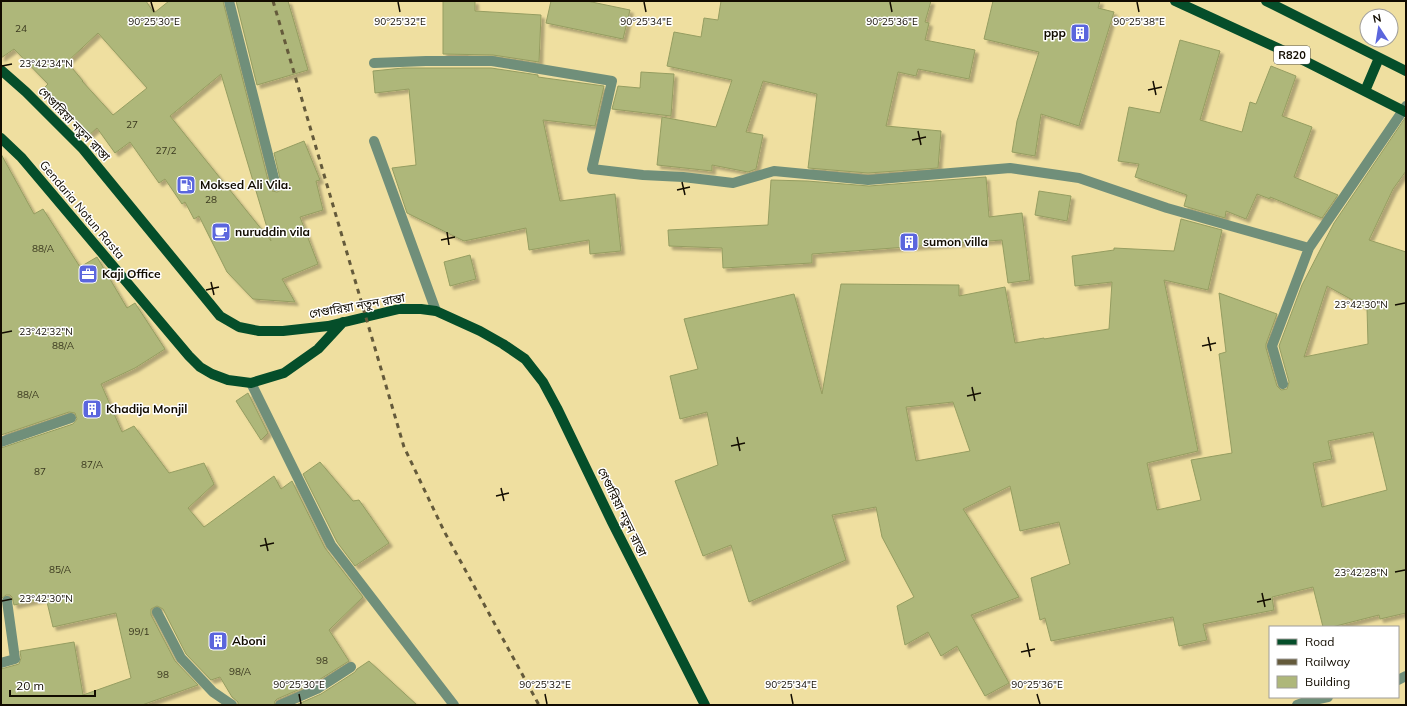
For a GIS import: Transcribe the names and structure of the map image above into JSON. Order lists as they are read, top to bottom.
{
  "streets": {
    "main road": ["R820", "গেণ্ডারিয়া নতুন রাস্তা", "Gendaria Notun Rasta"]
  },
  "places": {
    "building": [
      "ppp",
      "sumon villa",
      "Khadija Monjil",
      "Aboni"
    ],
    "fuel station": ["Moksed Ali Vila."],
    "cafe": ["nuruddin vila"],
    "office": ["Kaji Office"]
  },
  "house_numbers": [
    "24",
    "27",
    "27/2",
    "28",
    "88/A",
    "88/A",
    "88/A",
    "87/A",
    "87",
    "85/A",
    "99/1",
    "98",
    "98/A",
    "98"
  ],
  "legend": ["Road", "Railway", "Building"],
  "scale_bar": "20 m",
  "north": "top",
  "coordinates": [
    "90°25'30\"E",
    "90°25'32\"E",
    "90°25'34\"E",
    "90°25'36\"E",
    "90°25'38\"E",
    "23°42'34\"N",
    "23°42'30\"N",
    "23°42'32\"N",
    "23°42'28\"N"
  ]
}
